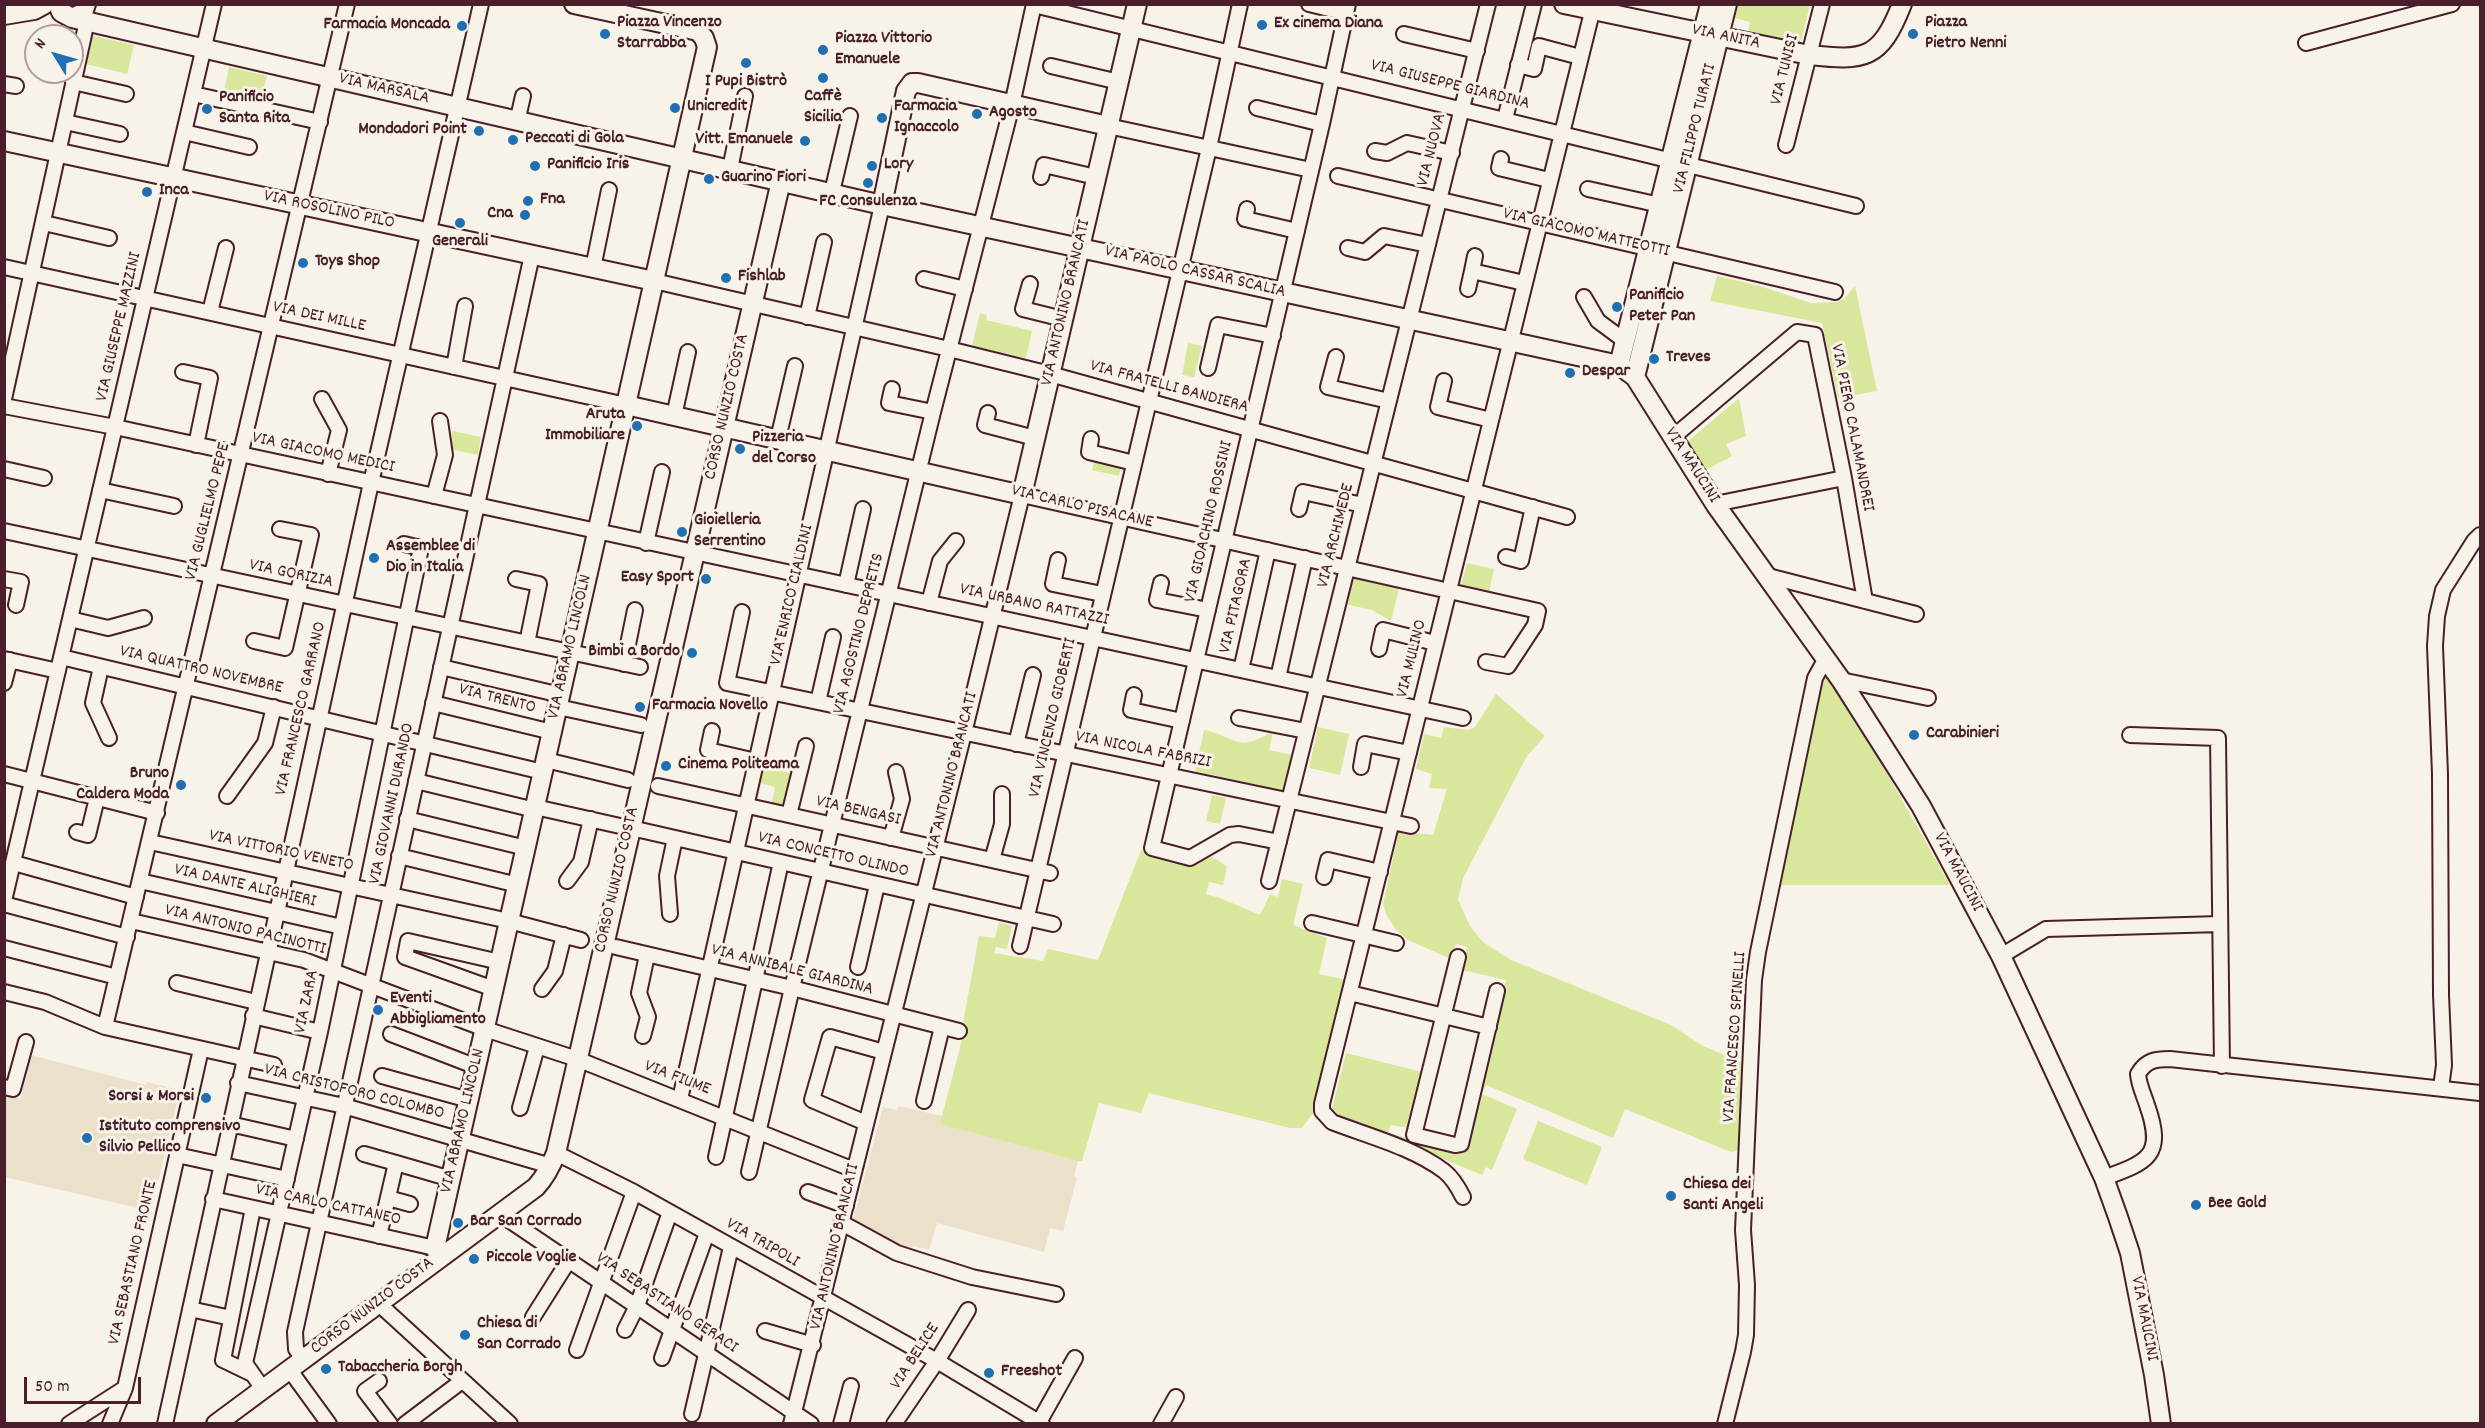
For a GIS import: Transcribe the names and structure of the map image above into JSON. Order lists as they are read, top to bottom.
{
  "streets": {
    "street": [
      "VIA ANITA",
      "VIA TUNISI",
      "VIA GIUSEPPE GIARDINA",
      "VIA MARSALA",
      "VIA FILIPPO TURATI",
      "VIA NUOVA",
      "VIA ROSOLINO PILO",
      "VIA GIACOMO MATTEOTTI",
      "VIA PAOLO CASSAR SCALIA",
      "VIA ANTONINO BRANCATI",
      "VIA DEI MILLE",
      "VIA GIUSEPPE MAZZINI",
      "VIA FRATELLI BANDIERA",
      "CORSO NUNZIO COSTA",
      "VIA PIERO CALAMANDREI",
      "VIA GIACOMO MEDICI",
      "VIA MAUCINI",
      "VIA CARLO PISACANE",
      "VIA GUGLIELMO PEPE",
      "VIA GIOACHINO ROSSINI",
      "VIA ARCHIMEDE",
      "VIA GORIZIA",
      "VIA ENRICO CIALDINI",
      "VIA URBANO RATTAZZI",
      "VIA PITAGORA",
      "VIA AGOSTINO DEPRETIS",
      "VIA ABRAMO LINCOLN",
      "VIA MULINO",
      "VIA QUATTRO NOVEMBRE",
      "VIA TRENTO",
      "VIA FRANCESCO GARRANO",
      "VIA VINCENZO GIOBERTI",
      "VIA NICOLA FABRIZI",
      "VIA GIOVANNI DURANDO",
      "VIA BENGASI",
      "VIA VITTORIO VENETO",
      "VIA CONCETTO OLINDO",
      "VIA DANTE ALIGHIERI",
      "VIA ANTONIO PACINOTTI",
      "VIA ANNIBALE GIARDINA",
      "VIA ZARA",
      "VIA FRANCESCO SPINELLI",
      "VIA FIUME",
      "VIA CRISTOFORO COLOMBO",
      "VIA CARLO CATTANEO",
      "VIA TRIPOLI",
      "VIA SEBASTIANO FRONTE",
      "VIA SEBASTIANO GERACI",
      "VIA BELICE"
    ]
  },
  "crossings": [
    ["VIA ANITA", "VIA TUNISI"],
    ["VIA ANITA", "VIA FILIPPO TURATI"],
    ["VIA ANITA", "VIA MULINO"],
    ["VIA GIUSEPPE GIARDINA", "VIA FILIPPO TURATI"],
    ["VIA GIUSEPPE GIARDINA", "VIA NUOVA"],
    ["VIA GIUSEPPE GIARDINA", "VIA ANTONINO BRANCATI"],
    ["VIA GIUSEPPE GIARDINA", "VIA GIOACHINO ROSSINI"],
    ["VIA GIUSEPPE GIARDINA", "VIA AGOSTINO DEPRETIS"],
    ["VIA GIUSEPPE GIARDINA", "VIA MULINO"],
    ["VIA GIUSEPPE GIARDINA", "VIA VINCENZO GIOBERTI"],
    ["VIA MARSALA", "VIA PAOLO CASSAR SCALIA"],
    ["VIA MARSALA", "VIA GIUSEPPE MAZZINI"],
    ["VIA MARSALA", "VIA GUGLIELMO PEPE"],
    ["VIA MARSALA", "VIA ABRAMO LINCOLN"],
    ["VIA MARSALA", "VIA FRANCESCO GARRANO"],
    ["VIA FILIPPO TURATI", "VIA GIACOMO MATTEOTTI"],
    ["VIA NUOVA", "VIA GIACOMO MATTEOTTI"],
    ["VIA NUOVA", "VIA ARCHIMEDE"],
    ["VIA ROSOLINO PILO", "VIA GIUSEPPE MAZZINI"],
    ["VIA ROSOLINO PILO", "VIA FRATELLI BANDIERA"],
    ["VIA ROSOLINO PILO", "VIA GUGLIELMO PEPE"],
    ["VIA ROSOLINO PILO", "VIA ABRAMO LINCOLN"],
    ["VIA ROSOLINO PILO", "VIA FRANCESCO GARRANO"],
    ["VIA ROSOLINO PILO", "VIA GIOVANNI DURANDO"],
    ["VIA GIACOMO MATTEOTTI", "VIA ARCHIMEDE"],
    ["VIA GIACOMO MATTEOTTI", "VIA MULINO"],
    ["VIA PAOLO CASSAR SCALIA", "VIA ANTONINO BRANCATI"],
    ["VIA PAOLO CASSAR SCALIA", "CORSO NUNZIO COSTA"],
    ["VIA PAOLO CASSAR SCALIA", "VIA MAUCINI"],
    ["VIA PAOLO CASSAR SCALIA", "VIA GIOACHINO ROSSINI"],
    ["VIA PAOLO CASSAR SCALIA", "VIA ARCHIMEDE"],
    ["VIA PAOLO CASSAR SCALIA", "VIA ENRICO CIALDINI"],
    ["VIA PAOLO CASSAR SCALIA", "VIA AGOSTINO DEPRETIS"],
    ["VIA PAOLO CASSAR SCALIA", "VIA ABRAMO LINCOLN"],
    ["VIA PAOLO CASSAR SCALIA", "VIA MULINO"],
    ["VIA PAOLO CASSAR SCALIA", "VIA VINCENZO GIOBERTI"],
    ["VIA ANTONINO BRANCATI", "VIA FRATELLI BANDIERA"],
    ["VIA ANTONINO BRANCATI", "VIA CARLO PISACANE"],
    ["VIA ANTONINO BRANCATI", "VIA URBANO RATTAZZI"],
    ["VIA ANTONINO BRANCATI", "VIA NICOLA FABRIZI"],
    ["VIA ANTONINO BRANCATI", "VIA BENGASI"],
    ["VIA ANTONINO BRANCATI", "VIA CONCETTO OLINDO"],
    ["VIA ANTONINO BRANCATI", "VIA ANNIBALE GIARDINA"],
    ["VIA ANTONINO BRANCATI", "VIA FIUME"],
    ["VIA ANTONINO BRANCATI", "VIA TRIPOLI"],
    ["VIA ANTONINO BRANCATI", "VIA SEBASTIANO GERACI"],
    ["VIA DEI MILLE", "VIA GIUSEPPE MAZZINI"],
    ["VIA DEI MILLE", "VIA CARLO PISACANE"],
    ["VIA DEI MILLE", "VIA GUGLIELMO PEPE"],
    ["VIA DEI MILLE", "VIA ABRAMO LINCOLN"],
    ["VIA DEI MILLE", "VIA FRANCESCO GARRANO"],
    ["VIA DEI MILLE", "VIA GIOVANNI DURANDO"],
    ["VIA GIUSEPPE MAZZINI", "VIA GIACOMO MEDICI"],
    ["VIA GIUSEPPE MAZZINI", "VIA GORIZIA"],
    ["VIA GIUSEPPE MAZZINI", "VIA QUATTRO NOVEMBRE"],
    ["VIA FRATELLI BANDIERA", "CORSO NUNZIO COSTA"],
    ["VIA FRATELLI BANDIERA", "VIA GIOACHINO ROSSINI"],
    ["VIA FRATELLI BANDIERA", "VIA ARCHIMEDE"],
    ["VIA FRATELLI BANDIERA", "VIA ENRICO CIALDINI"],
    ["VIA FRATELLI BANDIERA", "VIA AGOSTINO DEPRETIS"],
    ["VIA FRATELLI BANDIERA", "VIA ABRAMO LINCOLN"],
    ["VIA FRATELLI BANDIERA", "VIA MULINO"],
    ["VIA FRATELLI BANDIERA", "VIA VINCENZO GIOBERTI"],
    ["CORSO NUNZIO COSTA", "VIA CARLO PISACANE"],
    ["CORSO NUNZIO COSTA", "VIA URBANO RATTAZZI"],
    ["CORSO NUNZIO COSTA", "VIA ABRAMO LINCOLN"],
    ["CORSO NUNZIO COSTA", "VIA GIOVANNI DURANDO"],
    ["CORSO NUNZIO COSTA", "VIA ZARA"],
    ["CORSO NUNZIO COSTA", "VIA FIUME"],
    ["CORSO NUNZIO COSTA", "VIA CARLO CATTANEO"],
    ["CORSO NUNZIO COSTA", "VIA TRIPOLI"],
    ["CORSO NUNZIO COSTA", "VIA SEBASTIANO GERACI"],
    ["VIA PIERO CALAMANDREI", "VIA MAUCINI"],
    ["VIA GIACOMO MEDICI", "VIA GUGLIELMO PEPE"],
    ["VIA GIACOMO MEDICI", "VIA URBANO RATTAZZI"],
    ["VIA GIACOMO MEDICI", "VIA ABRAMO LINCOLN"],
    ["VIA GIACOMO MEDICI", "VIA FRANCESCO GARRANO"],
    ["VIA GIACOMO MEDICI", "VIA GIOVANNI DURANDO"],
    ["VIA MAUCINI", "VIA FRANCESCO SPINELLI"],
    ["VIA CARLO PISACANE", "VIA GIOACHINO ROSSINI"],
    ["VIA CARLO PISACANE", "VIA ARCHIMEDE"],
    ["VIA CARLO PISACANE", "VIA ENRICO CIALDINI"],
    ["VIA CARLO PISACANE", "VIA PITAGORA"],
    ["VIA CARLO PISACANE", "VIA AGOSTINO DEPRETIS"],
    ["VIA CARLO PISACANE", "VIA ABRAMO LINCOLN"],
    ["VIA CARLO PISACANE", "VIA MULINO"],
    ["VIA CARLO PISACANE", "VIA VINCENZO GIOBERTI"],
    ["VIA GUGLIELMO PEPE", "VIA GORIZIA"],
    ["VIA GUGLIELMO PEPE", "VIA QUATTRO NOVEMBRE"],
    ["VIA GUGLIELMO PEPE", "VIA VITTORIO VENETO"],
    ["VIA GUGLIELMO PEPE", "VIA DANTE ALIGHIERI"],
    ["VIA GUGLIELMO PEPE", "VIA ANTONIO PACINOTTI"],
    ["VIA GIOACHINO ROSSINI", "VIA ARCHIMEDE"],
    ["VIA GIOACHINO ROSSINI", "VIA URBANO RATTAZZI"],
    ["VIA GIOACHINO ROSSINI", "VIA NICOLA FABRIZI"],
    ["VIA ARCHIMEDE", "VIA URBANO RATTAZZI"],
    ["VIA ARCHIMEDE", "VIA NICOLA FABRIZI"],
    ["VIA GORIZIA", "VIA ABRAMO LINCOLN"],
    ["VIA GORIZIA", "VIA FRANCESCO GARRANO"],
    ["VIA GORIZIA", "VIA GIOVANNI DURANDO"],
    ["VIA GORIZIA", "VIA ZARA"],
    ["VIA ENRICO CIALDINI", "VIA URBANO RATTAZZI"],
    ["VIA ENRICO CIALDINI", "VIA AGOSTINO DEPRETIS"],
    ["VIA ENRICO CIALDINI", "VIA NICOLA FABRIZI"],
    ["VIA ENRICO CIALDINI", "VIA BENGASI"],
    ["VIA ENRICO CIALDINI", "VIA CONCETTO OLINDO"],
    ["VIA ENRICO CIALDINI", "VIA ANNIBALE GIARDINA"],
    ["VIA ENRICO CIALDINI", "VIA FIUME"],
    ["VIA URBANO RATTAZZI", "VIA PITAGORA"],
    ["VIA URBANO RATTAZZI", "VIA AGOSTINO DEPRETIS"],
    ["VIA URBANO RATTAZZI", "VIA ABRAMO LINCOLN"],
    ["VIA URBANO RATTAZZI", "VIA MULINO"],
    ["VIA URBANO RATTAZZI", "VIA VINCENZO GIOBERTI"],
    ["VIA AGOSTINO DEPRETIS", "VIA NICOLA FABRIZI"],
    ["VIA AGOSTINO DEPRETIS", "VIA BENGASI"],
    ["VIA AGOSTINO DEPRETIS", "VIA CONCETTO OLINDO"],
    ["VIA AGOSTINO DEPRETIS", "VIA ANNIBALE GIARDINA"],
    ["VIA AGOSTINO DEPRETIS", "VIA FIUME"],
    ["VIA ABRAMO LINCOLN", "VIA QUATTRO NOVEMBRE"],
    ["VIA ABRAMO LINCOLN", "VIA TRENTO"],
    ["VIA ABRAMO LINCOLN", "VIA VITTORIO VENETO"],
    ["VIA ABRAMO LINCOLN", "VIA ANTONIO PACINOTTI"],
    ["VIA ABRAMO LINCOLN", "VIA FIUME"],
    ["VIA ABRAMO LINCOLN", "VIA CRISTOFORO COLOMBO"],
    ["VIA ABRAMO LINCOLN", "VIA CARLO CATTANEO"],
    ["VIA ABRAMO LINCOLN", "VIA TRIPOLI"],
    ["VIA MULINO", "VIA NICOLA FABRIZI"],
    ["VIA QUATTRO NOVEMBRE", "VIA FRANCESCO GARRANO"],
    ["VIA QUATTRO NOVEMBRE", "VIA GIOVANNI DURANDO"],
    ["VIA QUATTRO NOVEMBRE", "VIA ZARA"],
    ["VIA TRENTO", "VIA GIOVANNI DURANDO"],
    ["VIA FRANCESCO GARRANO", "VIA VITTORIO VENETO"],
    ["VIA FRANCESCO GARRANO", "VIA DANTE ALIGHIERI"],
    ["VIA FRANCESCO GARRANO", "VIA ANTONIO PACINOTTI"],
    ["VIA FRANCESCO GARRANO", "VIA CRISTOFORO COLOMBO"],
    ["VIA FRANCESCO GARRANO", "VIA CARLO CATTANEO"],
    ["VIA VINCENZO GIOBERTI", "VIA NICOLA FABRIZI"],
    ["VIA VINCENZO GIOBERTI", "VIA BENGASI"],
    ["VIA VINCENZO GIOBERTI", "VIA CONCETTO OLINDO"],
    ["VIA GIOVANNI DURANDO", "VIA VITTORIO VENETO"],
    ["VIA GIOVANNI DURANDO", "VIA ANTONIO PACINOTTI"],
    ["VIA GIOVANNI DURANDO", "VIA CRISTOFORO COLOMBO"],
    ["VIA GIOVANNI DURANDO", "VIA CARLO CATTANEO"],
    ["VIA VITTORIO VENETO", "VIA ZARA"],
    ["VIA DANTE ALIGHIERI", "VIA ZARA"],
    ["VIA ANTONIO PACINOTTI", "VIA ZARA"],
    ["VIA ANTONIO PACINOTTI", "VIA FIUME"],
    ["VIA ZARA", "VIA CRISTOFORO COLOMBO"],
    ["VIA ZARA", "VIA CARLO CATTANEO"],
    ["VIA CRISTOFORO COLOMBO", "VIA TRIPOLI"],
    ["VIA TRIPOLI", "VIA BELICE"]
  ],
  "places": [
    "Ex cinema Diana",
    "Farmacia Moncada",
    "Piazza Vincenzo Starrabba",
    "Piazza Pietro Nenni",
    "Piazza Vittorio Emanuele",
    "I Pupi Bistrò",
    "Caffè Sicilia",
    "Unicredit",
    "Panificio Santa Rita",
    "Agosto",
    "Farmacia Ignaccolo",
    "Mondadori Point",
    "Peccati di Gola",
    "Vitt. Emanuele",
    "Panificio Iris",
    "Lory",
    "Guarino Fiori",
    "FC Consulenza",
    "Inca",
    "Fna",
    "Cna",
    "Generali",
    "Toys Shop",
    "Fishlab",
    "Panificio Peter Pan",
    "Treves",
    "Despar",
    "Aruta Immobiliare",
    "Pizzeria del Corso",
    "Gioielleria Serrentino",
    "Assemblee di Dio in Italia",
    "Easy Sport",
    "Bimbi a Bordo",
    "Farmacia Novello",
    "Carabinieri",
    "Cinema Politeama",
    "Bruno Caldera Moda",
    "Eventi Abbigliamento",
    "Sorsi & Morsi",
    "Istituto comprensivo Silvio Pellico",
    "Chiesa dei Santi Angeli",
    "Bee Gold",
    "Bar San Corrado",
    "Piccole Voglie",
    "Chiesa di San Corrado",
    "Tabaccheria Borgh",
    "Freeshot"
  ],
  "scale_bar": "50 m",
  "north": "top left"
}
